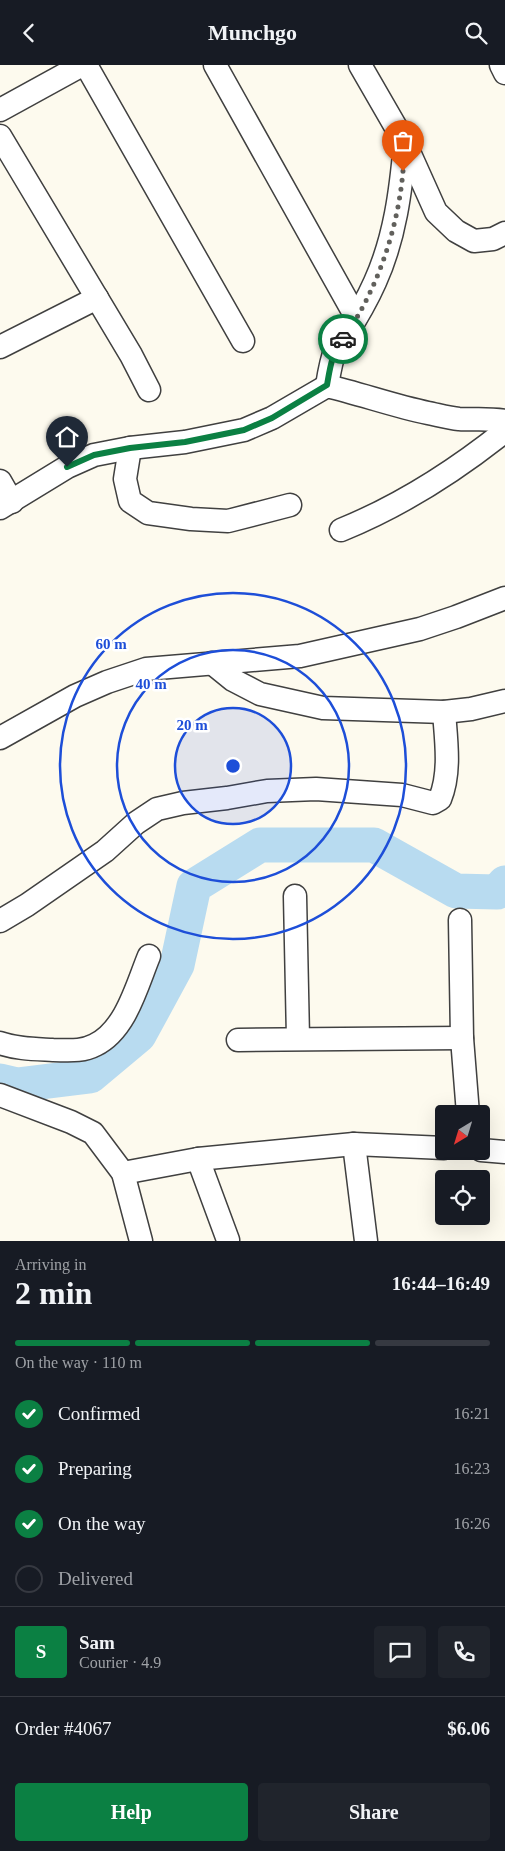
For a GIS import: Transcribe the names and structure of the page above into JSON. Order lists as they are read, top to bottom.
{
  "north": "bottom left",
  "page": {
    "header": "Munchgo",
    "heading": ["2 min", "Arriving in", "16:44–16:49"],
    "panel": [
      "Sam",
      "Courier · 4.9",
      "Order #4067",
      "$6.06"
    ],
    "bar": "On the way · 110 m",
    "list": [
      ["Confirmed", "16:21"],
      ["Preparing", "16:23"],
      ["On the way", "16:26"],
      "Delivered"
    ],
    "round": "S",
    "buttons": ["Help", "Share"]
  },
  "rings": ["60 m", "40 m", "20 m"]
}
